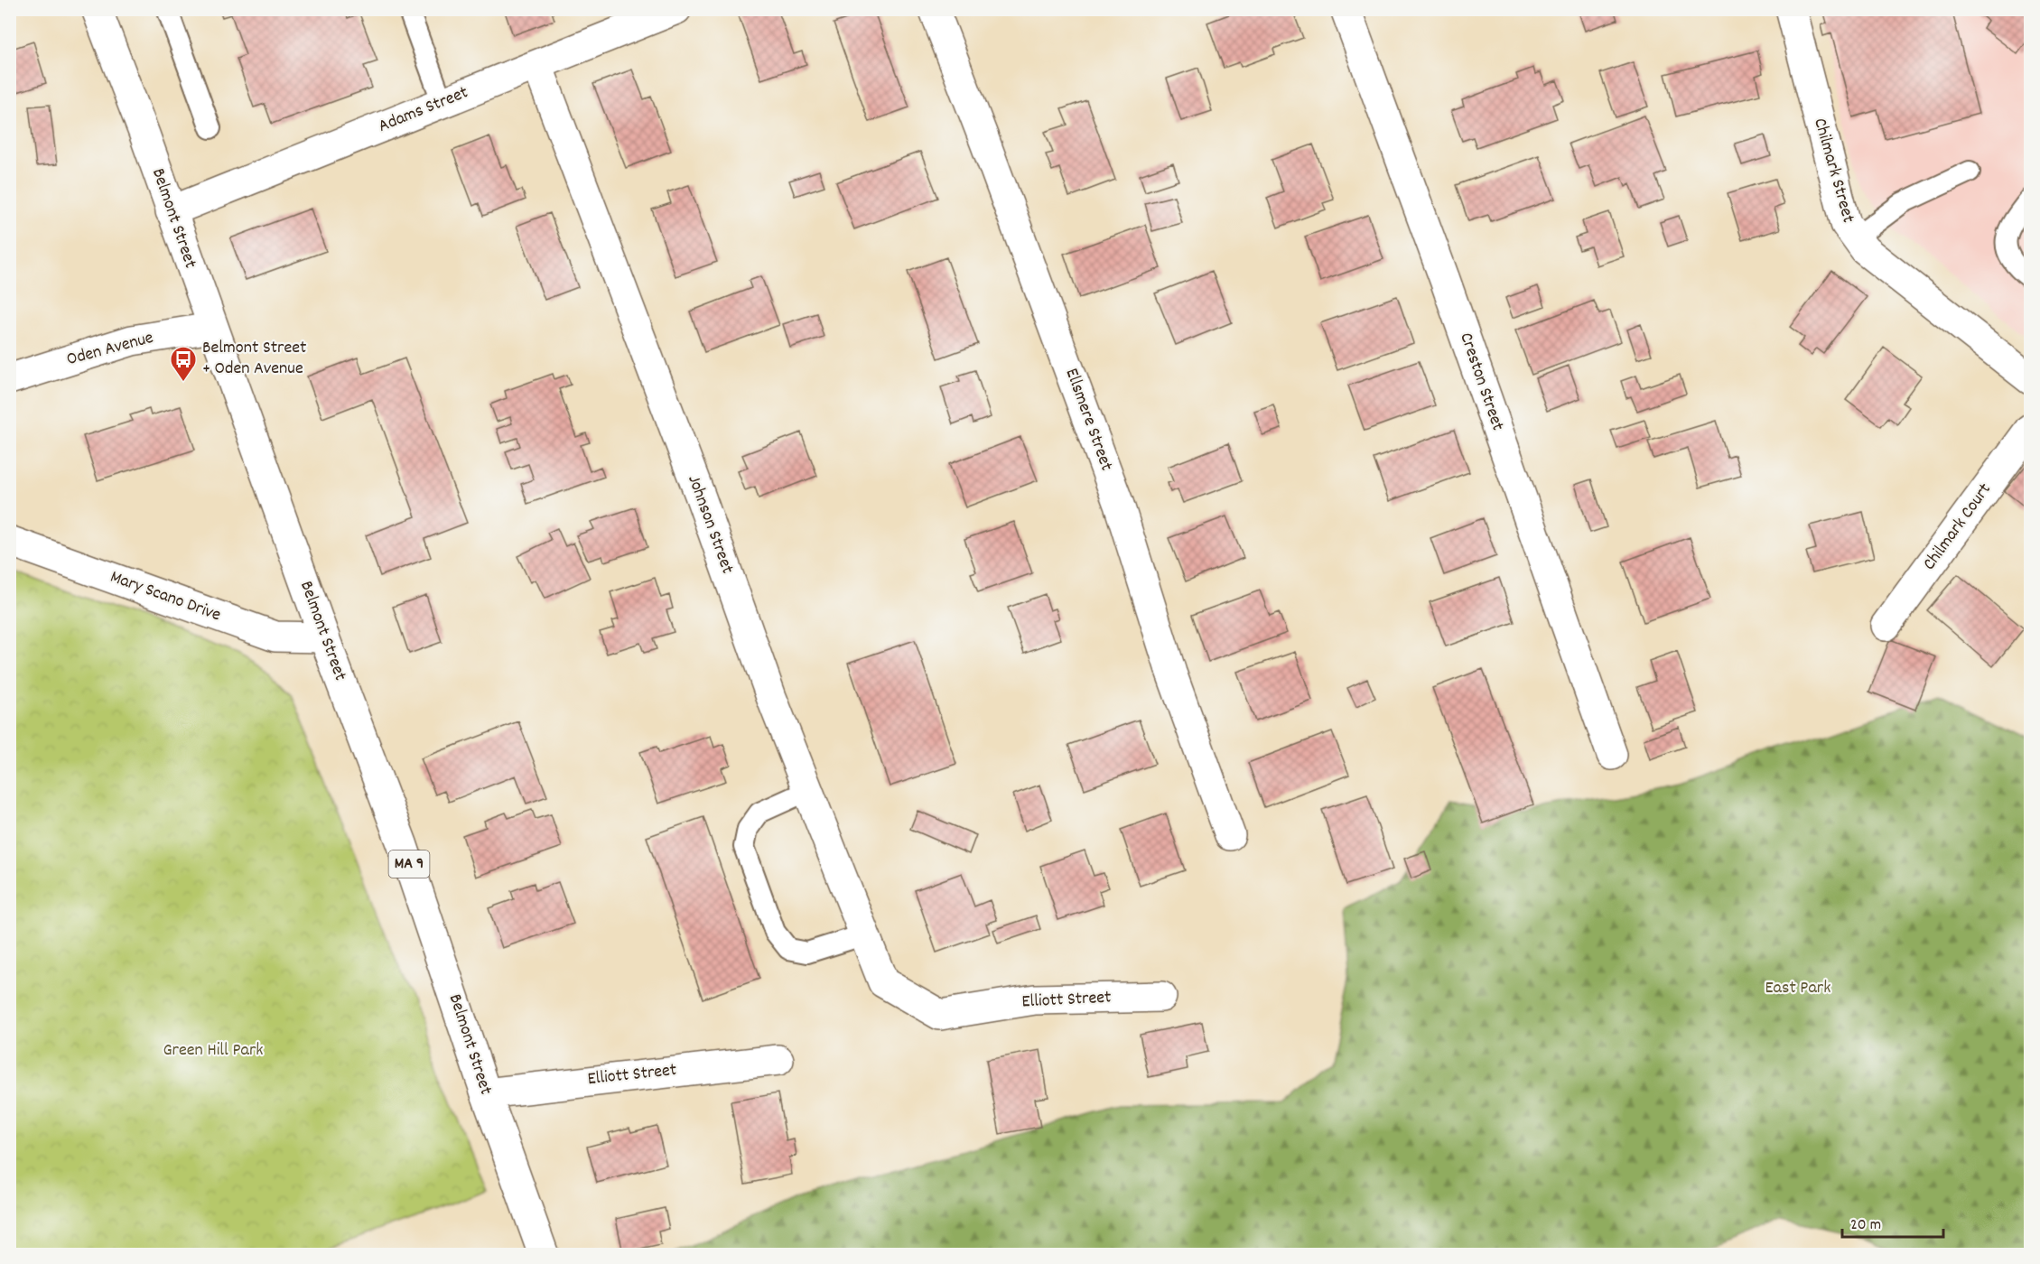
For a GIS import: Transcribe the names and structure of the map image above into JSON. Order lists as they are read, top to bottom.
{
  "streets": {
    "main road": [
      "Adams Street",
      "Chilmark Street",
      "Belmont Street",
      "Oden Avenue",
      "Creston Street",
      "Ellsmere Street",
      "Johnson Street",
      "Chilmark Court",
      "Mary Scano Drive",
      "MA 9",
      "Elliott Street"
    ]
  },
  "crossings": [
    ["Adams Street", "Belmont Street"],
    ["Adams Street", "Johnson Street"],
    ["Belmont Street", "Oden Avenue"],
    ["Belmont Street", "Mary Scano Drive"],
    ["Belmont Street", "Elliott Street"],
    ["Johnson Street", "Elliott Street"]
  ],
  "parks": ["East Park", "Green Hill Park"],
  "places": {
    "bus stop": ["Belmont Street + Oden Avenue"]
  },
  "scale_bar": "20 m"
}
